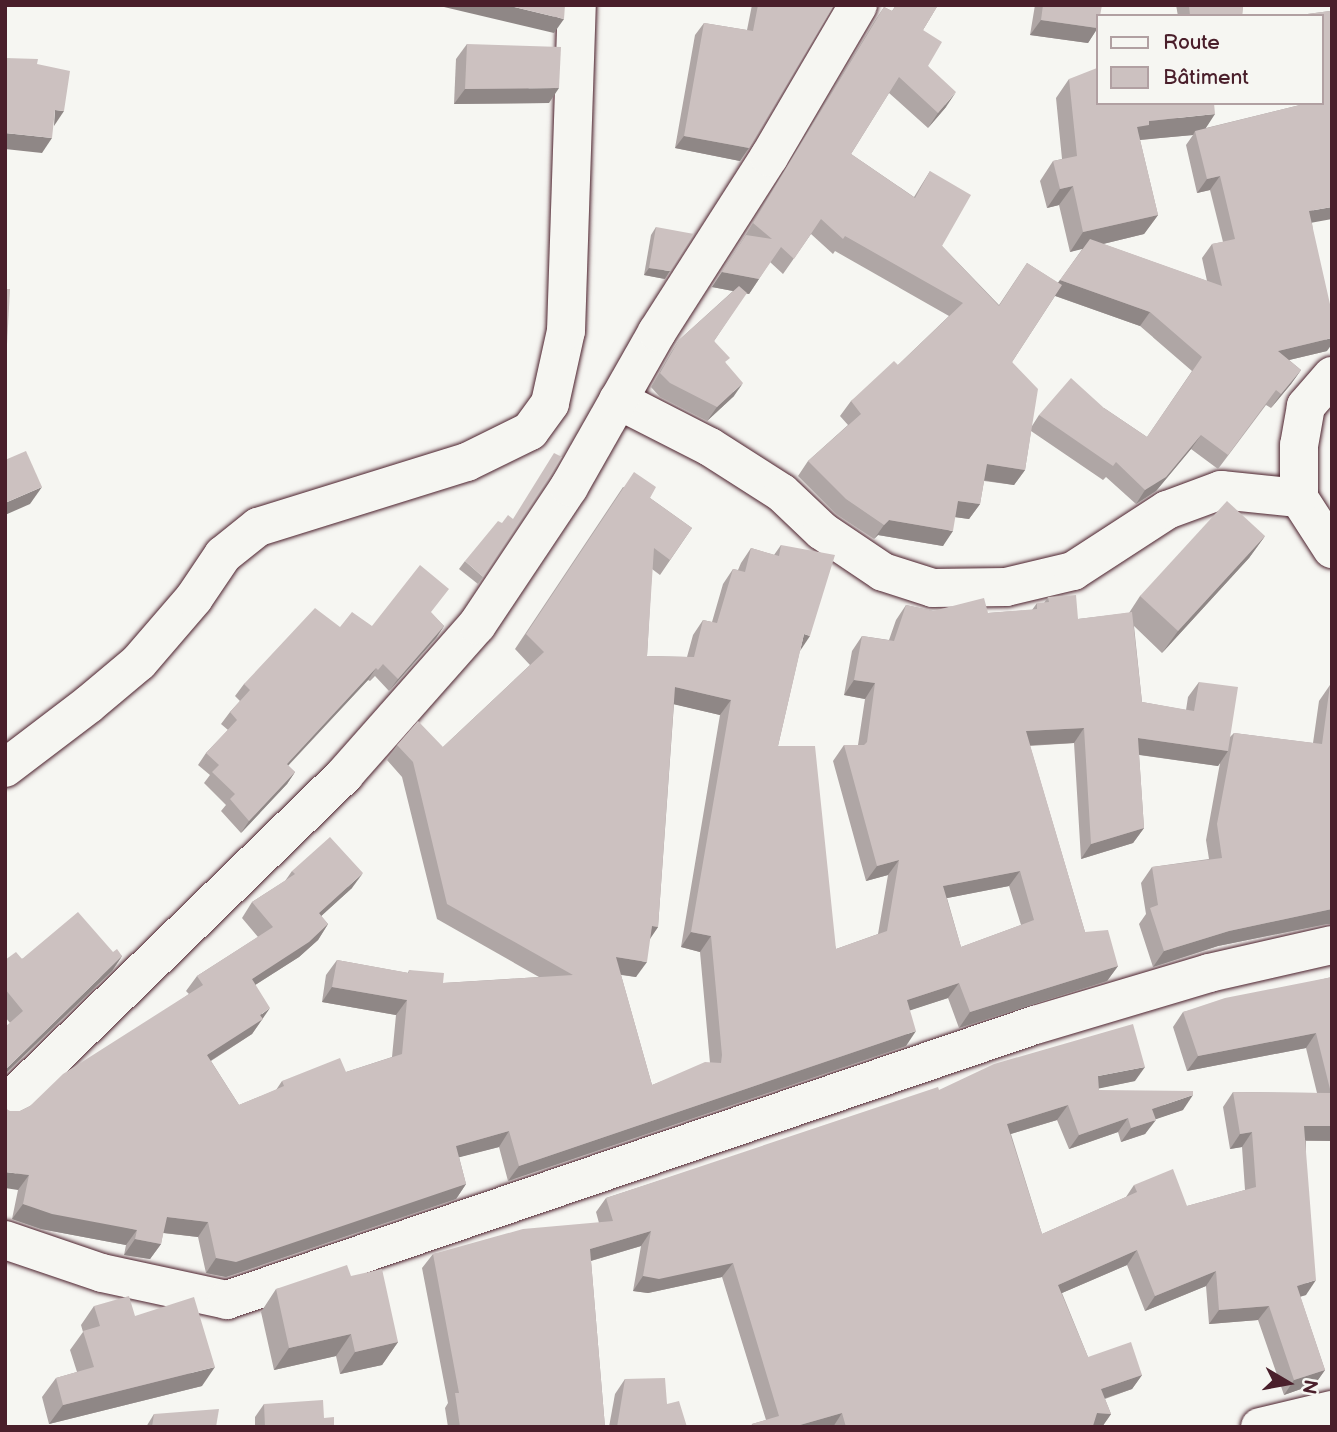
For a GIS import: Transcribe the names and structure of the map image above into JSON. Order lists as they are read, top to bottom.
{
  "legend": ["Route", "Bâtiment"],
  "north": "right"
}
